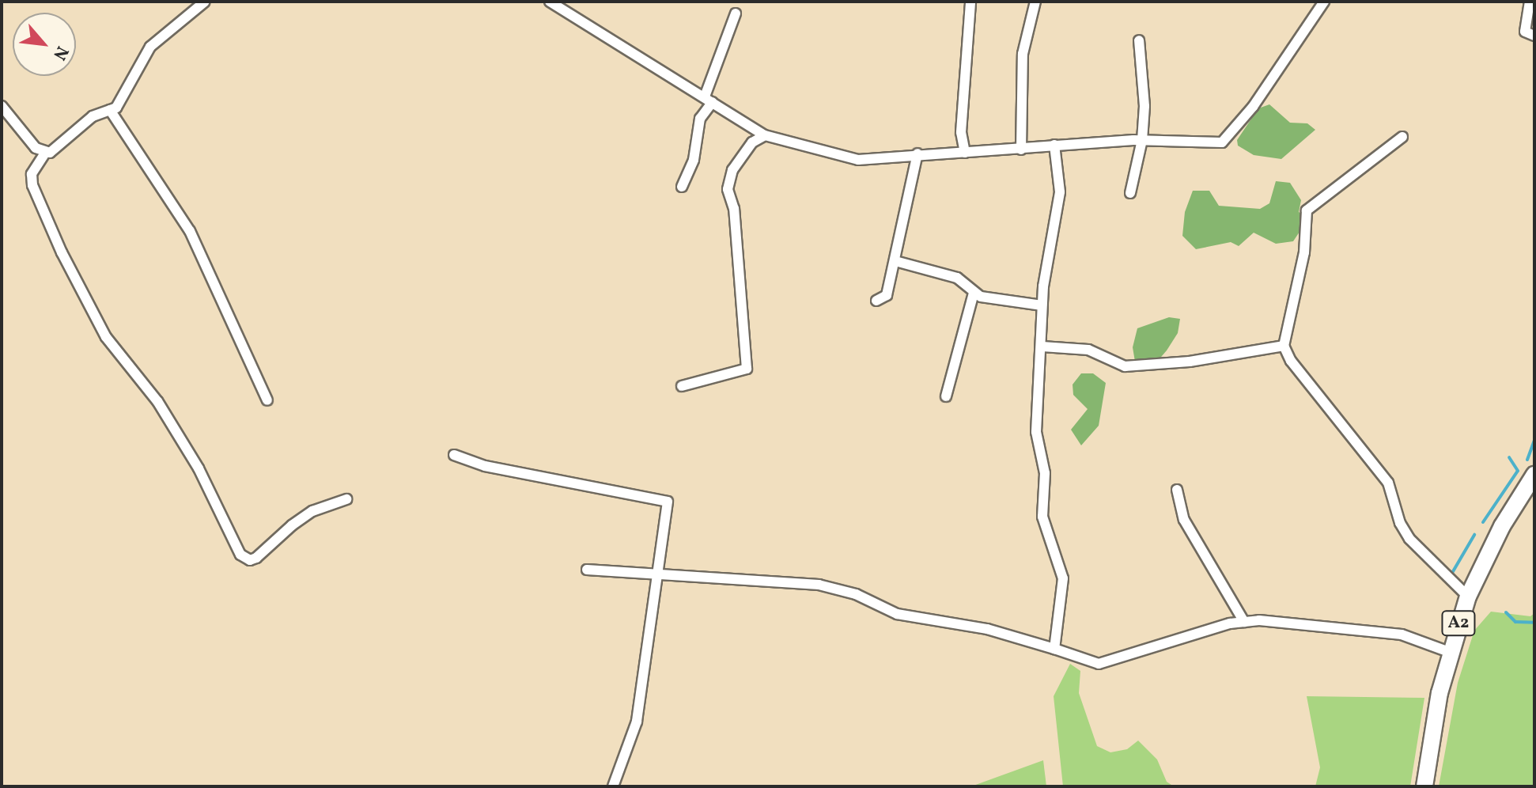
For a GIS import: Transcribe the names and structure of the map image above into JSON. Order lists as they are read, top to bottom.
{
  "streets": {
    "main road": ["A2"]
  },
  "north": "bottom right"
}
